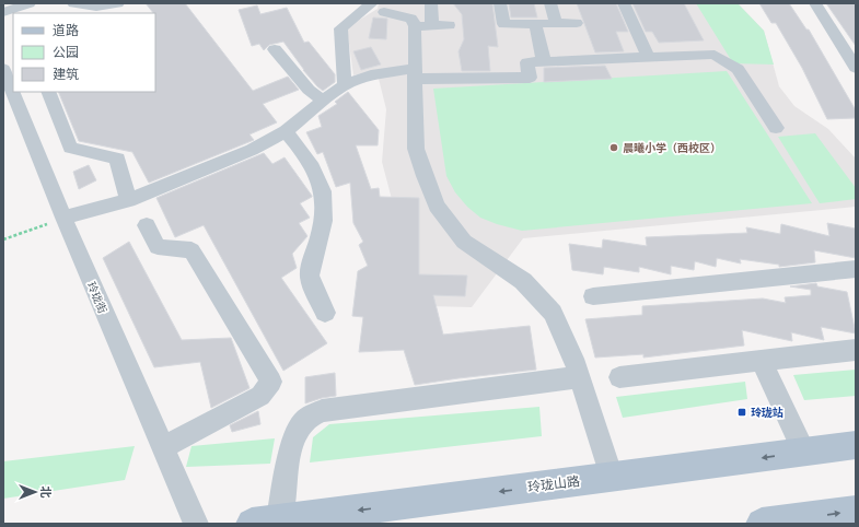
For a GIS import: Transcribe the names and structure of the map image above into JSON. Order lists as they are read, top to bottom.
{
  "streets": {
    "main road": ["玲珑山路"],
    "street": ["玲珑街"]
  },
  "one_way": ["玲珑山路"],
  "places": {
    "other": ["晨曦小学（西校区）"],
    "transit": ["玲珑站"]
  },
  "legend": ["道路", "公园", "建筑"],
  "north": "right"
}
